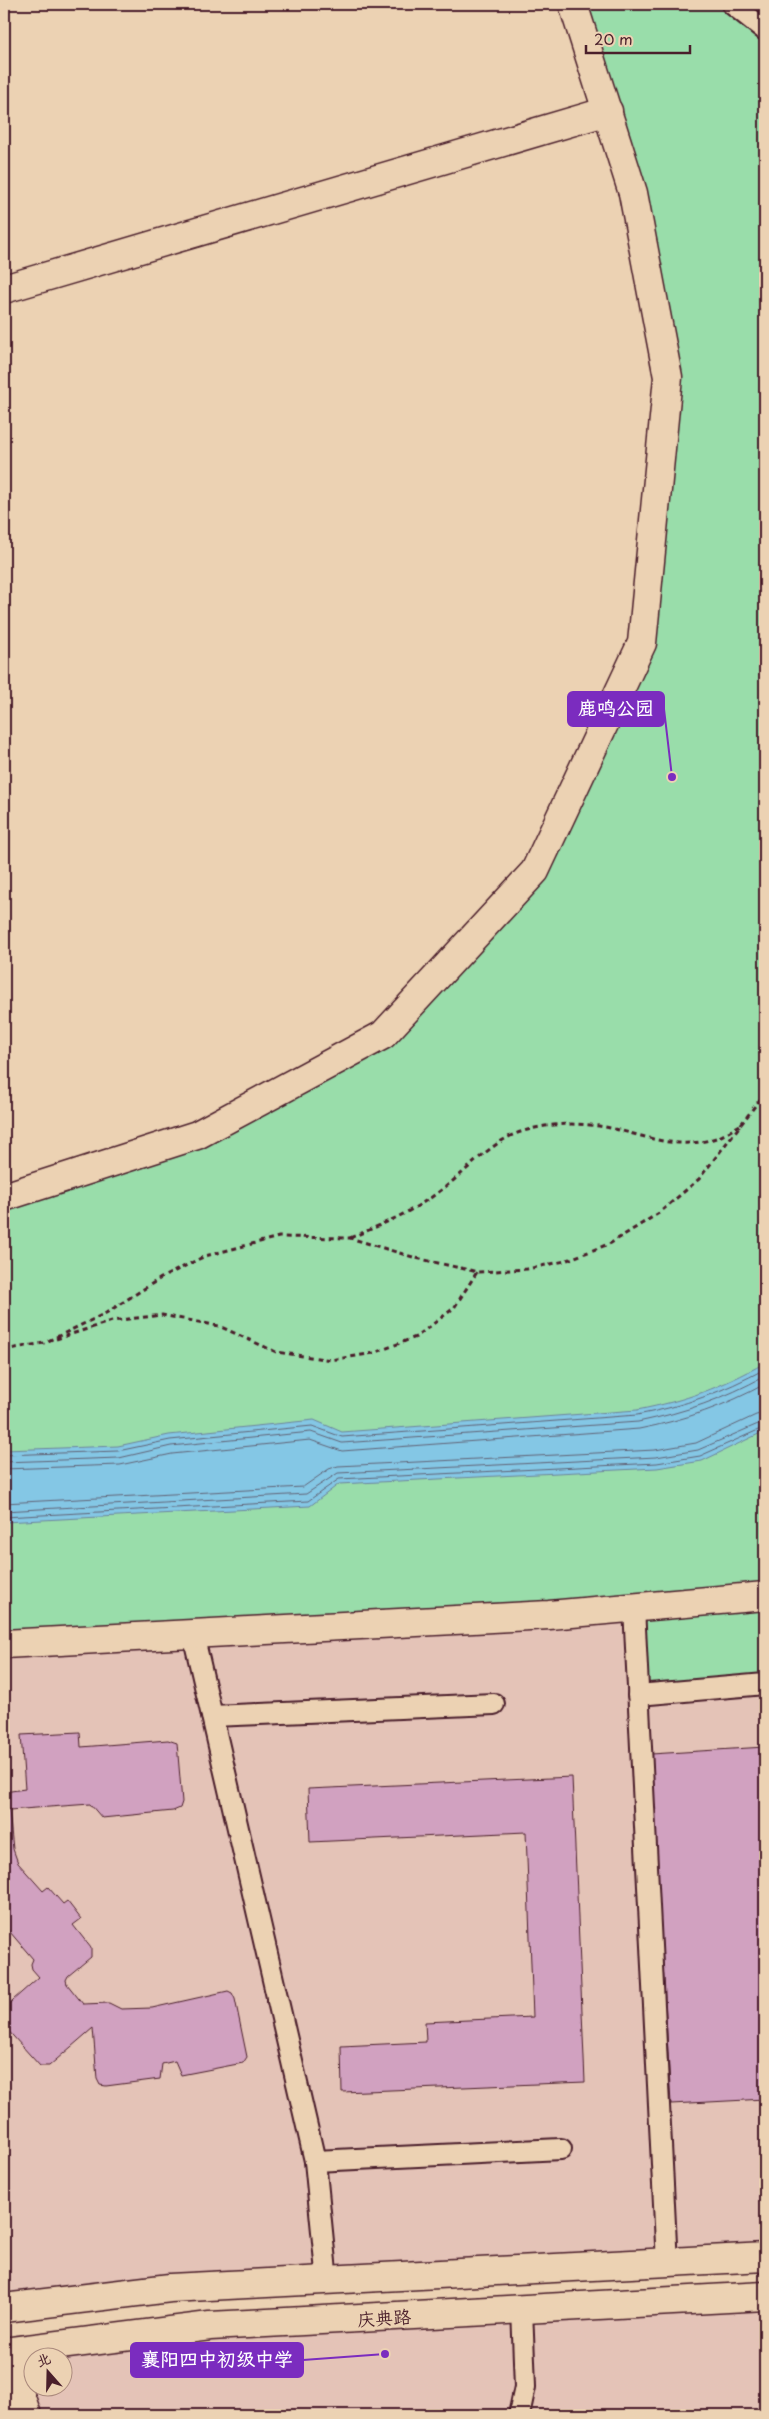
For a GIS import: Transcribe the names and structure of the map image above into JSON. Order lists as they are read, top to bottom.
{
  "streets": {
    "street": ["庆典路"]
  },
  "places": ["鹿鸣公园", "襄阳四中初级中学"],
  "scale_bar": "20 m",
  "north": "top"
}
